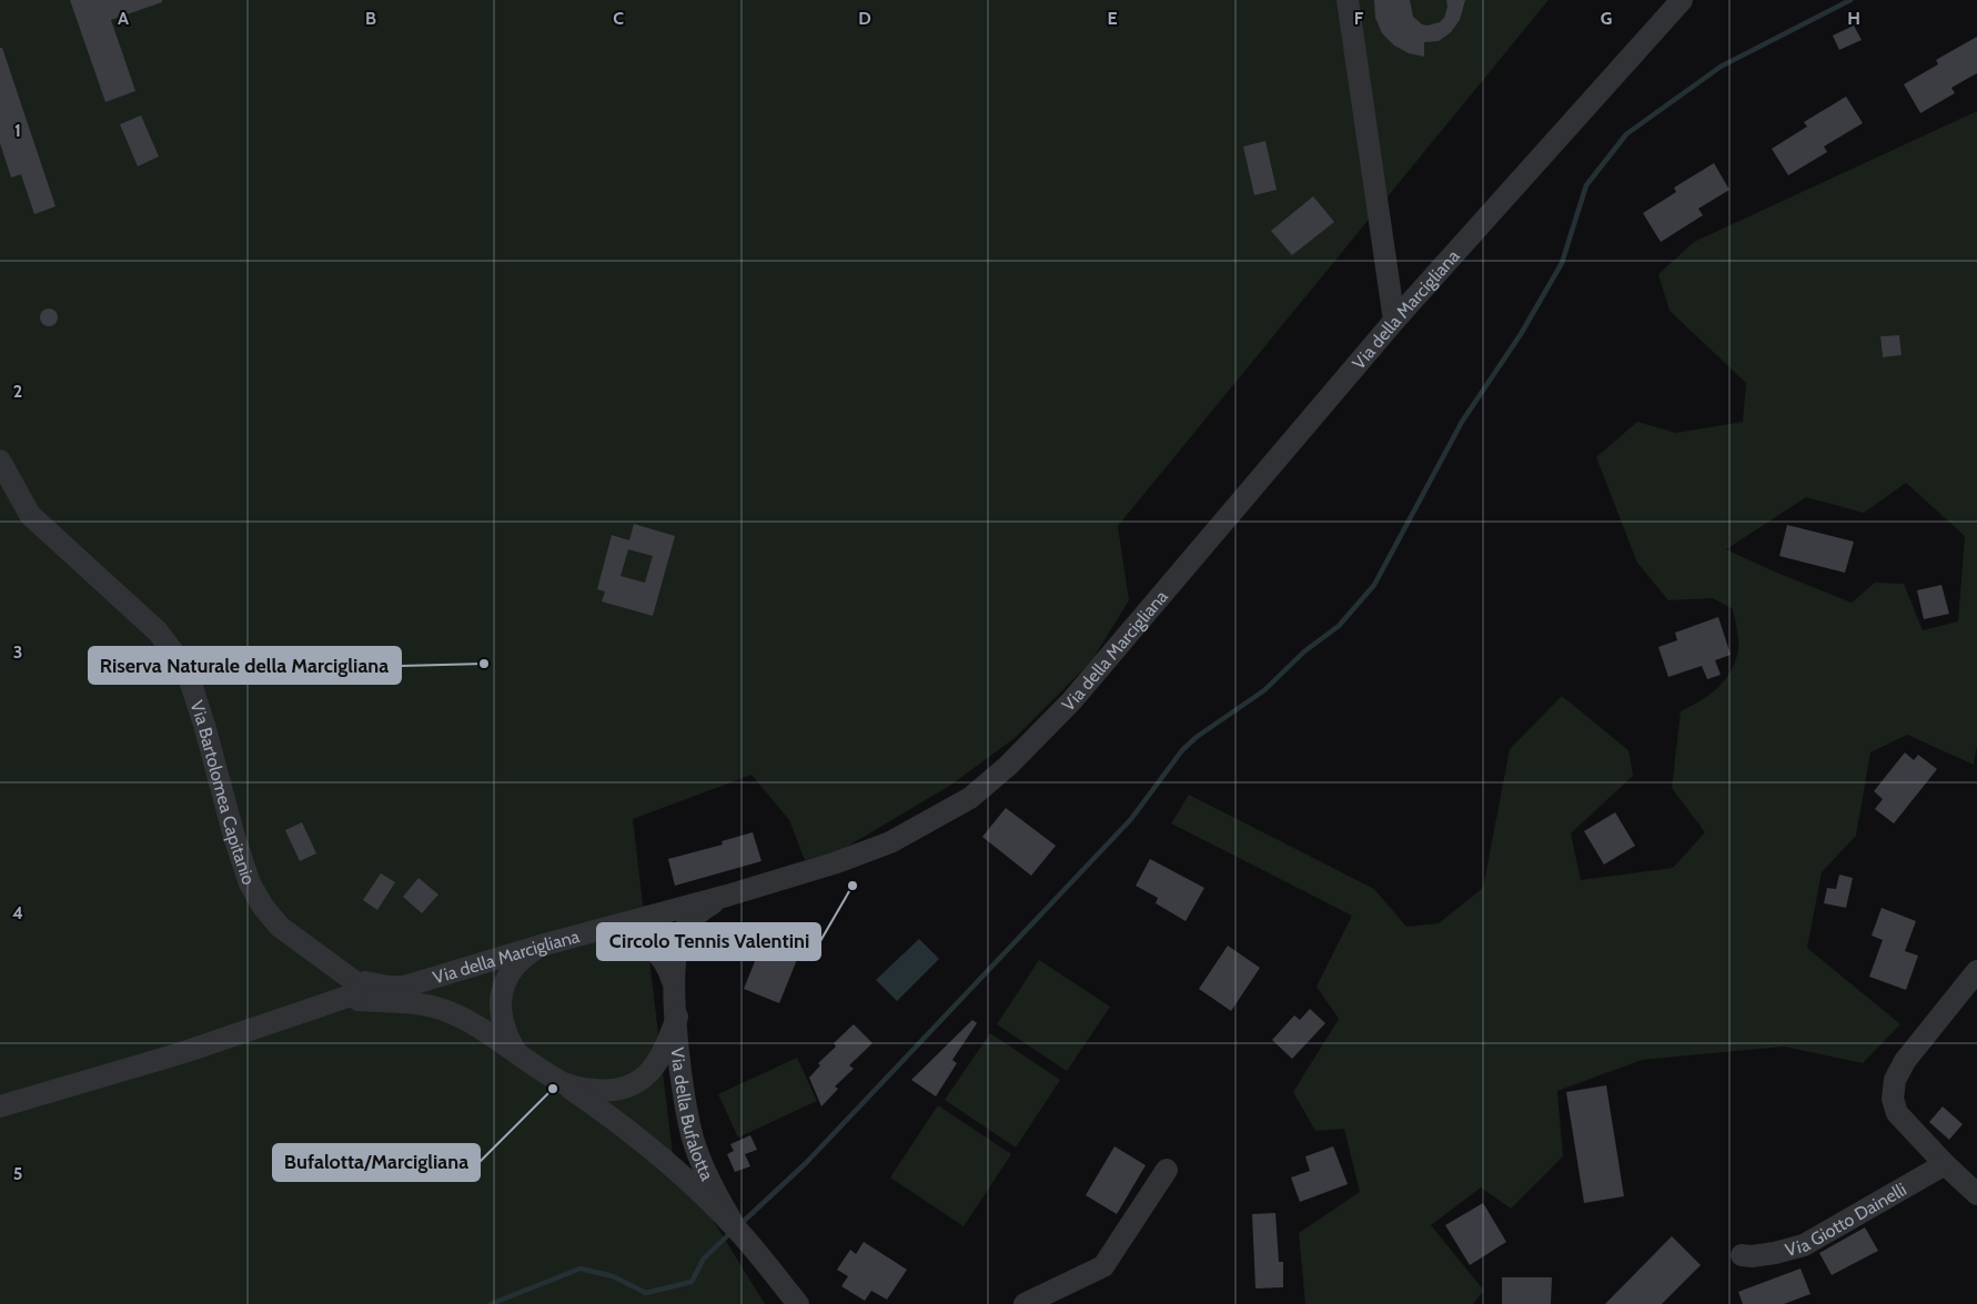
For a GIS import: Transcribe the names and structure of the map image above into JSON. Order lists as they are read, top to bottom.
{
  "streets": {
    "street": [
      "Via della Marcigliana",
      "Via Bartolomea Capitanio",
      "Via della Bufalotta",
      "Via Giotto Dainelli"
    ]
  },
  "crossings": [
    ["Via della Marcigliana", "Via Bartolomea Capitanio"],
    ["Via della Marcigliana", "Via della Bufalotta"]
  ],
  "places": ["Riserva Naturale della Marcigliana", "Circolo Tennis Valentini", "Bufalotta/Marcigliana"],
  "grid": {
    "columns": [
      "A",
      "B",
      "C",
      "D",
      "E",
      "F",
      "G",
      "H"
    ],
    "rows": [
      "1",
      "2",
      "3",
      "4",
      "5"
    ]
  }
}
